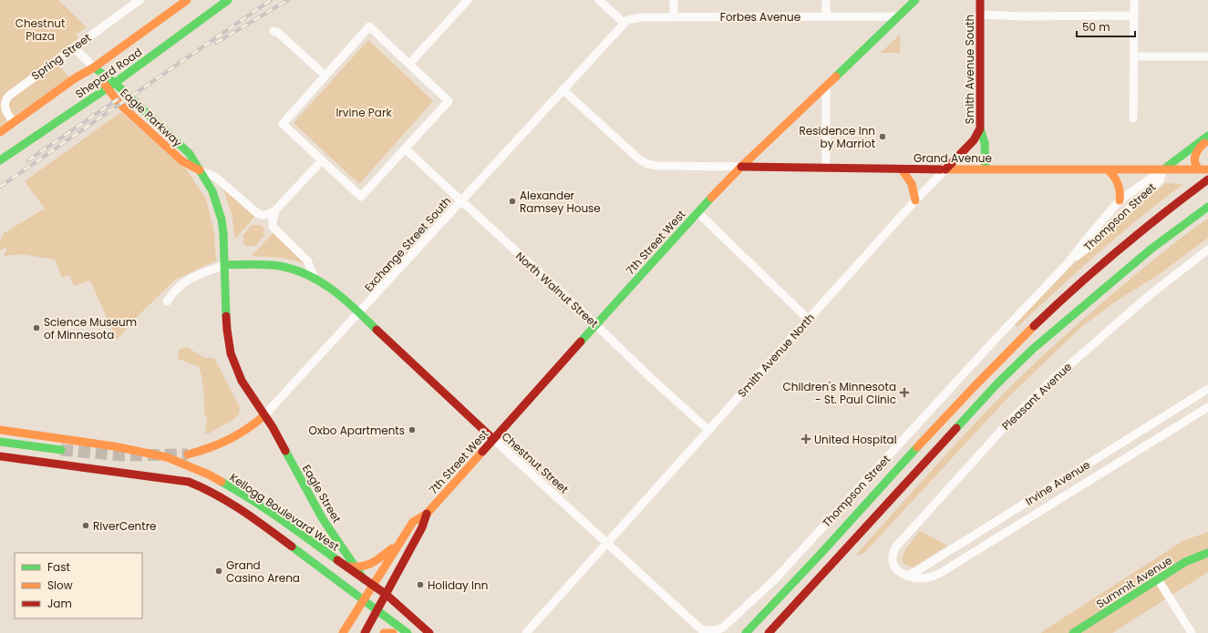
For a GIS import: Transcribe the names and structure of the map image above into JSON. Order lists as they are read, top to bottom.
{
  "streets": {
    "main road": [
      "Smith Avenue South",
      "Shepard Road",
      "Eagle Parkway",
      "Grand Avenue",
      "7th Street West",
      "Exchange Street South",
      "Chestnut Street",
      "Eagle Street",
      "Kellogg Boulevard West",
      "Summit Avenue"
    ],
    "street": [
      "Forbes Avenue",
      "Spring Street",
      "Thompson Street",
      "North Walnut Street",
      "Smith Avenue North",
      "Pleasant Avenue",
      "Irvine Avenue"
    ]
  },
  "crossings": [
    ["Forbes Avenue", "7th Street West"],
    ["Forbes Avenue", "Exchange Street South"],
    ["Spring Street", "Shepard Road"],
    ["Smith Avenue South", "Grand Avenue"],
    ["Smith Avenue South", "Smith Avenue North"],
    ["Shepard Road", "Eagle Parkway"],
    ["Eagle Parkway", "Exchange Street South"],
    ["Eagle Parkway", "Chestnut Street"],
    ["Eagle Parkway", "Eagle Street"],
    ["Grand Avenue", "Thompson Street"],
    ["Grand Avenue", "7th Street West"],
    ["Grand Avenue", "Smith Avenue North"],
    ["Thompson Street", "Chestnut Street"],
    ["7th Street West", "North Walnut Street"],
    ["7th Street West", "Chestnut Street"],
    ["7th Street West", "Kellogg Boulevard West"],
    ["Exchange Street South", "North Walnut Street"],
    ["Exchange Street South", "Chestnut Street"],
    ["Exchange Street South", "Eagle Street"],
    ["North Walnut Street", "Smith Avenue North"],
    ["Smith Avenue North", "Chestnut Street"],
    ["Pleasant Avenue", "Irvine Avenue"],
    ["Eagle Street", "Kellogg Boulevard West"]
  ],
  "parks": ["Chestnut Plaza", "Irvine Park"],
  "places": {
    "other": [
      "Residence Inn by Marriot",
      "Alexander Ramsey House",
      "Science Museum of Minnesota",
      "Oxbo Apartments",
      "RiverCentre",
      "Grand Casino Arena",
      "Holiday Inn"
    ],
    "health": ["Children's Minnesota - St. Paul Clinic", "United Hospital"]
  },
  "legend": ["Fast", "Slow", "Jam"],
  "scale_bar": "50 m"
}
